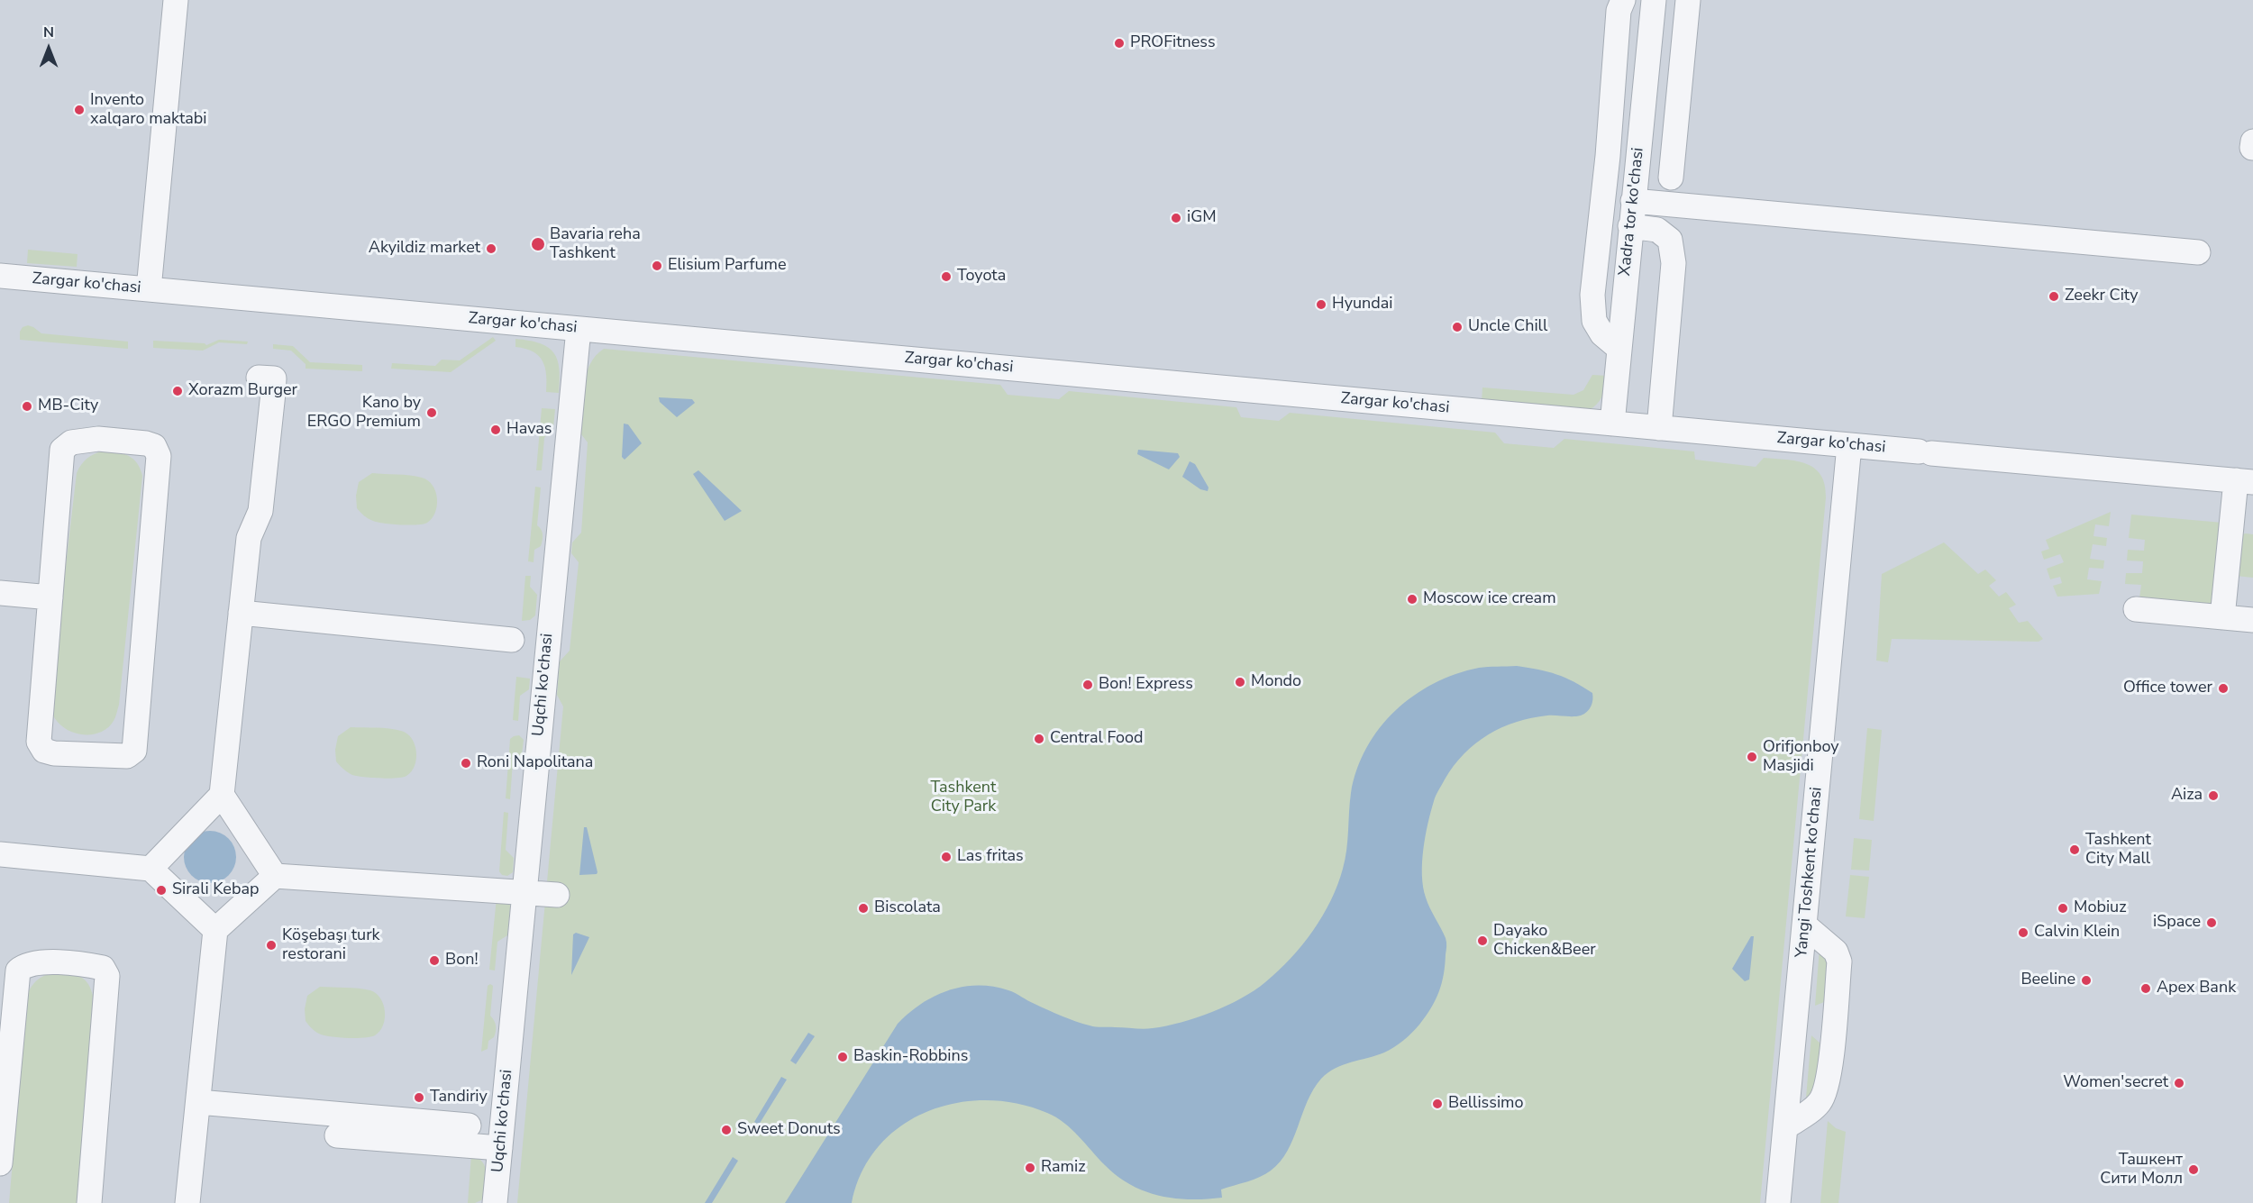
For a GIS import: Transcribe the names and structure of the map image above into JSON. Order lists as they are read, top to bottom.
{
  "streets": {
    "street": [
      "Xadra tor ko'chasi",
      "Zargar ko'chasi",
      "Uqchi ko'chasi",
      "Yangi Toshkent ko'chasi"
    ]
  },
  "crossings": [
    ["Xadra tor ko'chasi", "Zargar ko'chasi"],
    ["Zargar ko'chasi", "Uqchi ko'chasi"],
    ["Zargar ko'chasi", "Yangi Toshkent ko'chasi"]
  ],
  "parks": ["Tashkent City Park"],
  "places": [
    "PROFitness",
    "Invento xalqaro maktabi",
    "iGM",
    "Bavaria reha Tashkent",
    "Akyildiz market",
    "Elisium Parfume",
    "Toyota",
    "Zeekr City",
    "Hyundai",
    "Uncle Chill",
    "Xorazm Burger",
    "MB-City",
    "Kano by ERGO Premium",
    "Havas",
    "Moscow ice cream",
    "Mondo",
    "Bon! Express",
    "Office tower",
    "Central Food",
    "Orifjonboy Masjidi",
    "Roni Napolitana",
    "Aiza",
    "Tashkent City Mall",
    "Las fritas",
    "Sirali Kebap",
    "Biscolata",
    "Mobiuz",
    "iSpace",
    "Calvin Klein",
    "Dayako Chicken&Beer",
    "Köşebaşı turk restorani",
    "Bon!",
    "Beeline",
    "Apex Bank",
    "Baskin-Robbins",
    "Women'secret",
    "Tandiriy",
    "Bellissimo",
    "Sweet Donuts",
    "Ramiz",
    "Ташкент Сити Молл"
  ],
  "north": "top"
}
